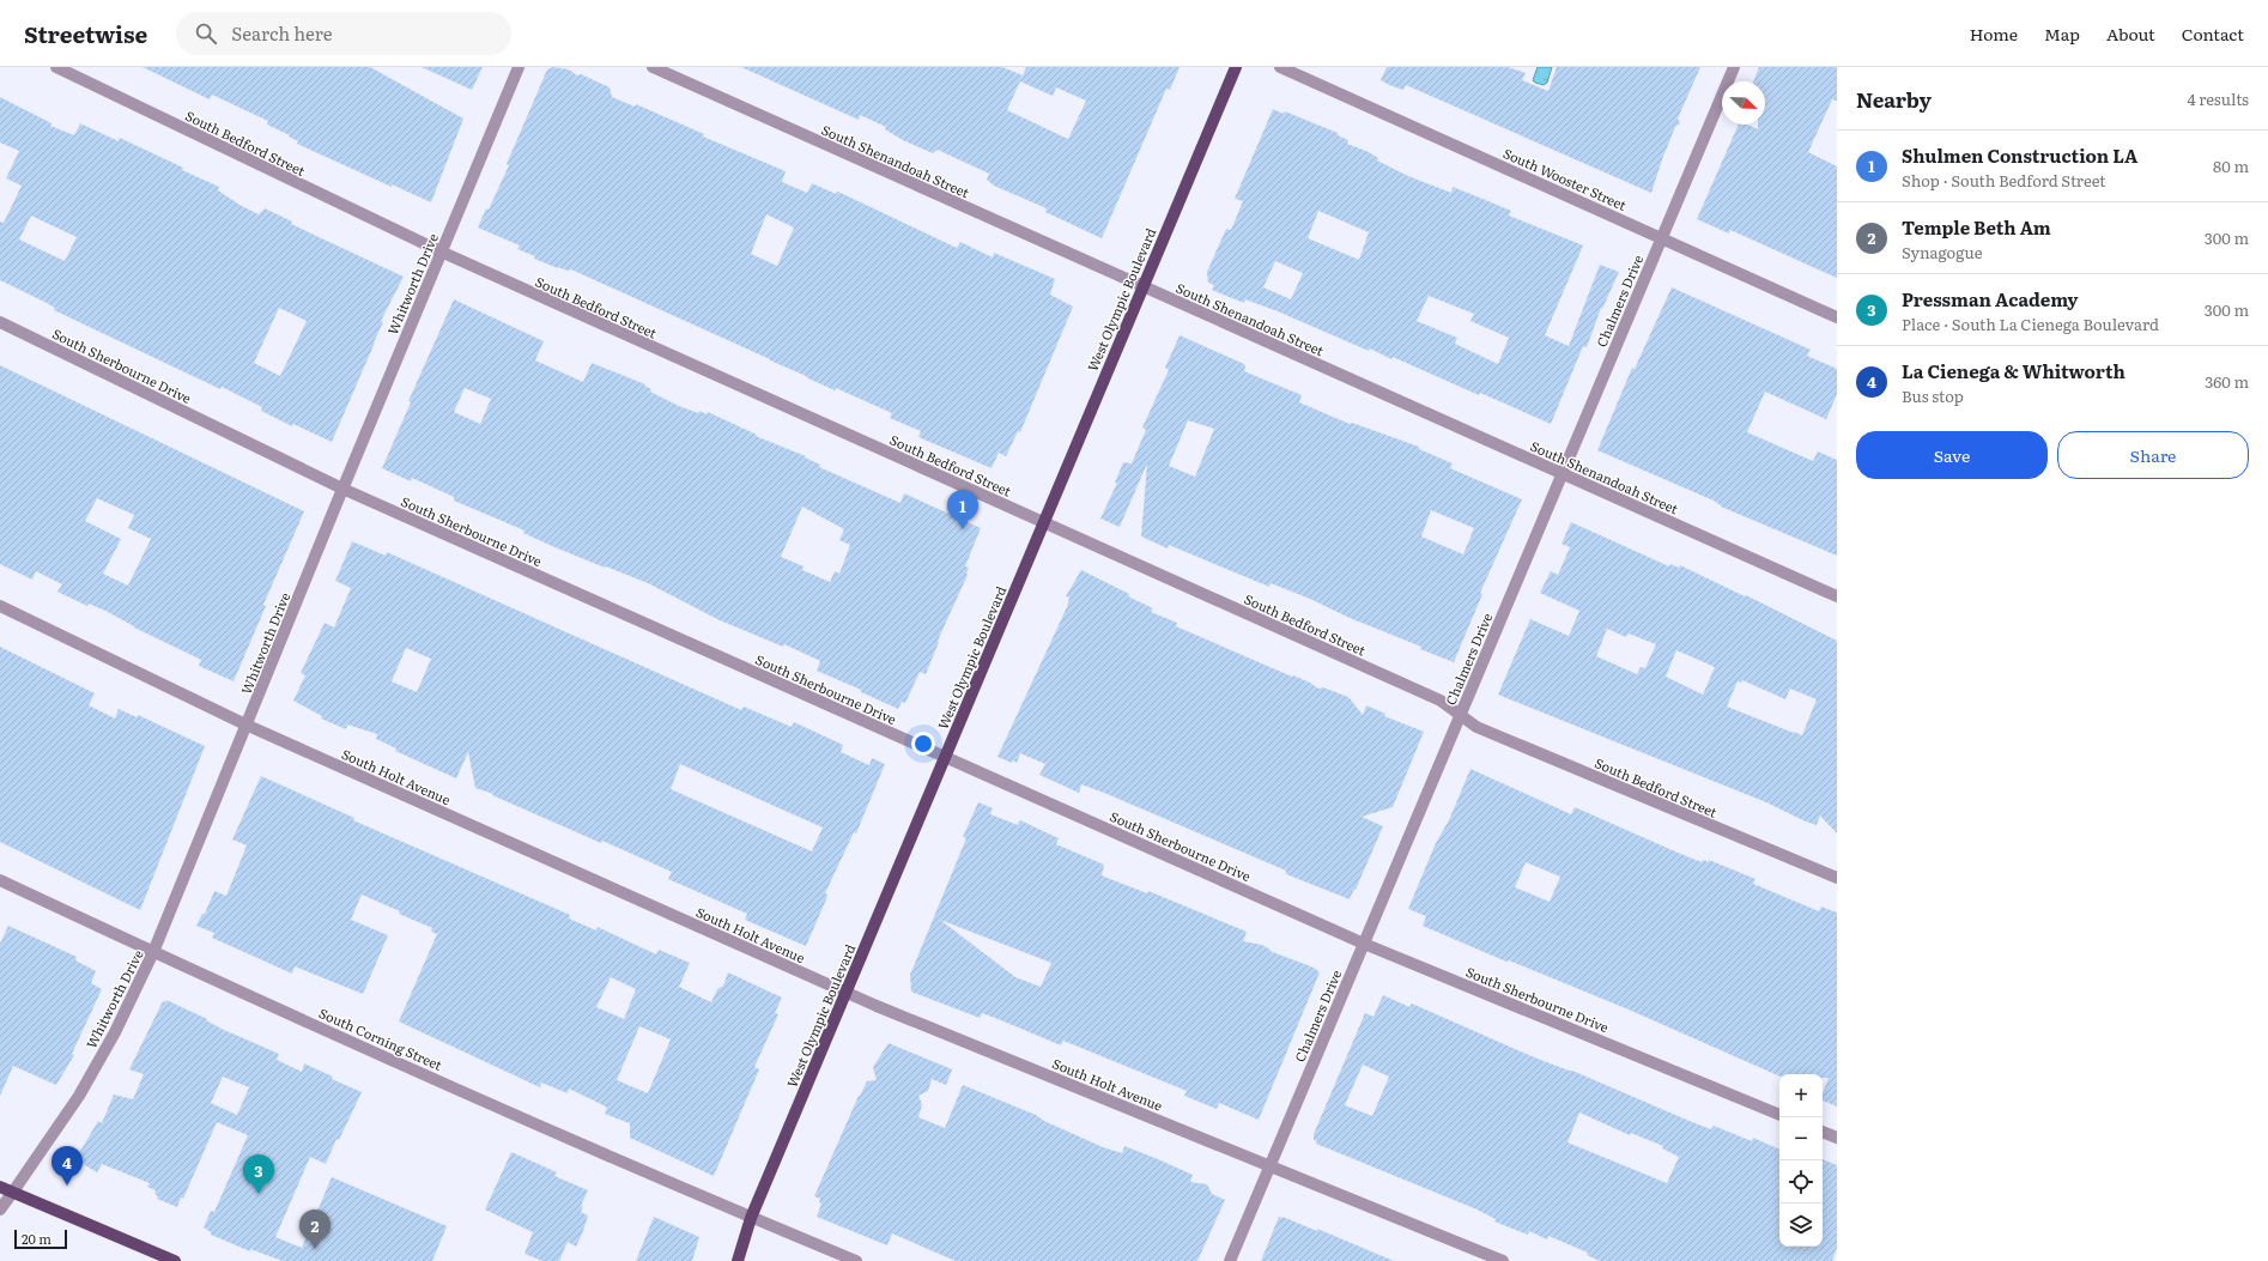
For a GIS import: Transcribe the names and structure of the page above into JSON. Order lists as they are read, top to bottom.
{
  "streets": {
    "main road": ["West Olympic Boulevard"],
    "street": [
      "South Bedford Street",
      "South Shenandoah Street",
      "South Wooster Street",
      "Whitworth Drive",
      "Chalmers Drive",
      "South Sherbourne Drive",
      "South Holt Avenue",
      "South Corning Street"
    ]
  },
  "crossings": [
    ["South Bedford Street", "Whitworth Drive"],
    ["South Bedford Street", "West Olympic Boulevard"],
    ["South Bedford Street", "Chalmers Drive"],
    ["South Shenandoah Street", "West Olympic Boulevard"],
    ["South Shenandoah Street", "Chalmers Drive"],
    ["South Wooster Street", "Chalmers Drive"],
    ["Whitworth Drive", "South Sherbourne Drive"],
    ["Whitworth Drive", "South Holt Avenue"],
    ["Whitworth Drive", "South Corning Street"],
    ["West Olympic Boulevard", "South Sherbourne Drive"],
    ["West Olympic Boulevard", "South Holt Avenue"],
    ["West Olympic Boulevard", "South Corning Street"],
    ["Chalmers Drive", "South Sherbourne Drive"],
    ["Chalmers Drive", "South Holt Avenue"]
  ],
  "scale_bar": "20 m",
  "north": "bottom right",
  "page": {
    "header": "Streetwise",
    "search": "Search here",
    "nav": [
      "Home",
      "Map",
      "About",
      "Contact"
    ],
    "heading": ["Nearby", "4 results"],
    "list": [
      {
        "mark": "1",
        "name": "Shulmen Construction LA",
        "note": "Shop · South Bedford Street",
        "value": "80 m"
      },
      {
        "mark": "2",
        "name": "Temple Beth Am",
        "note": "Synagogue",
        "value": "300 m"
      },
      {
        "mark": "3",
        "name": "Pressman Academy",
        "note": "Place · South La Cienega Boulevard",
        "value": "300 m"
      },
      {
        "mark": "4",
        "name": "La Cienega & Whitworth",
        "note": "Bus stop",
        "value": "360 m"
      }
    ],
    "buttons": ["Save", "Share"],
    "pins": [
      "1",
      "4",
      "3",
      "2"
    ],
    "map_buttons": ["+", "−"],
    "scale": "20 m"
  }
}
